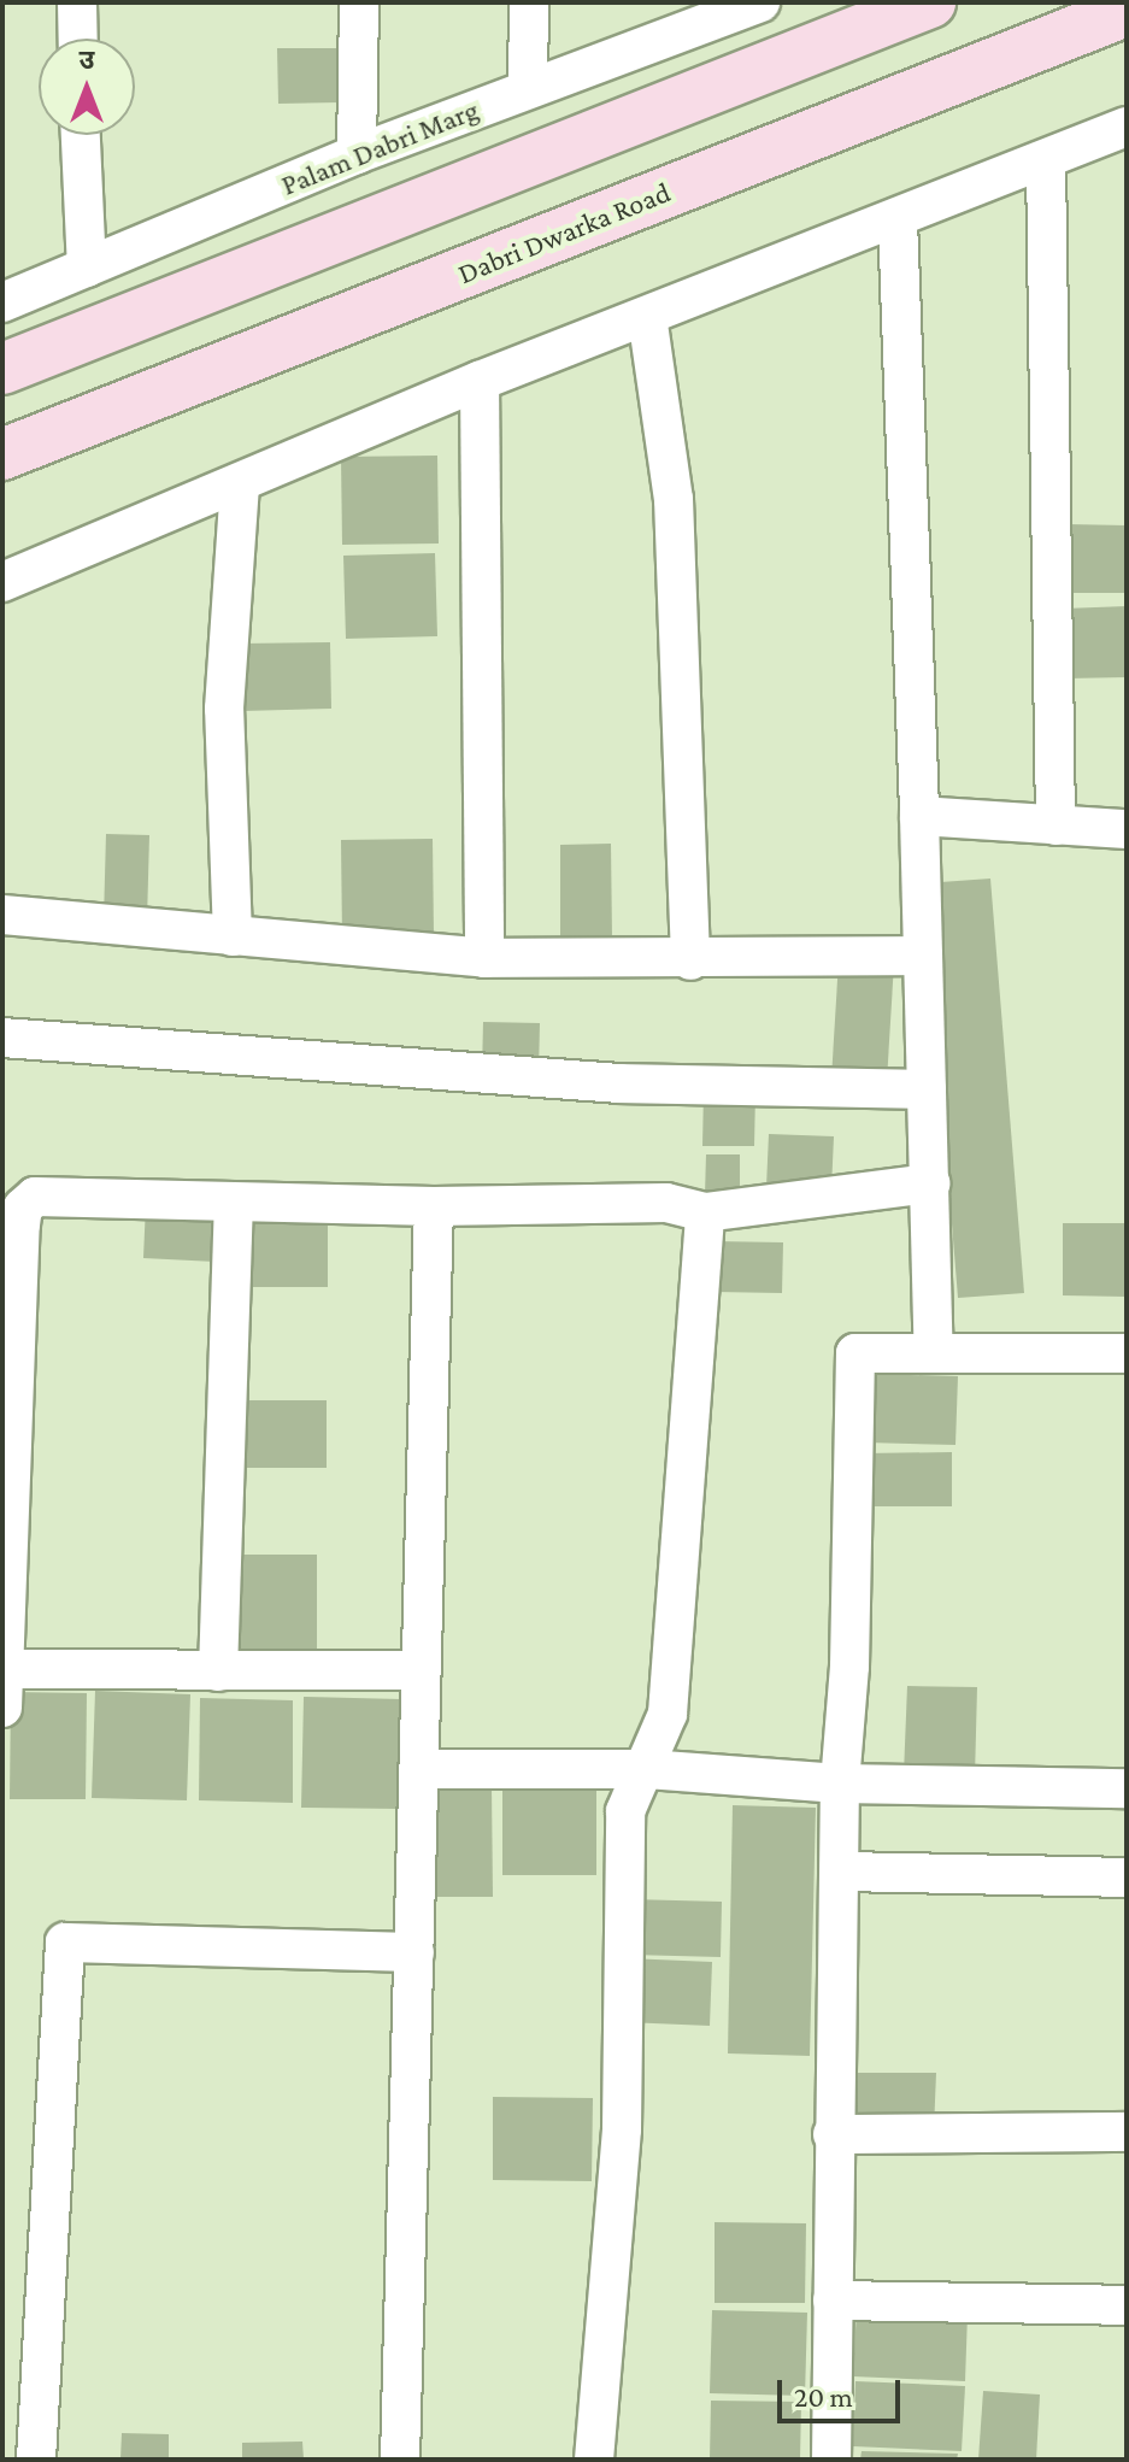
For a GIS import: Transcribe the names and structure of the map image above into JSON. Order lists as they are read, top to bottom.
{
  "streets": {
    "main road": ["Dabri Dwarka Road"],
    "street": ["Palam Dabri Marg"]
  },
  "scale_bar": "20 m",
  "north": "top"
}
